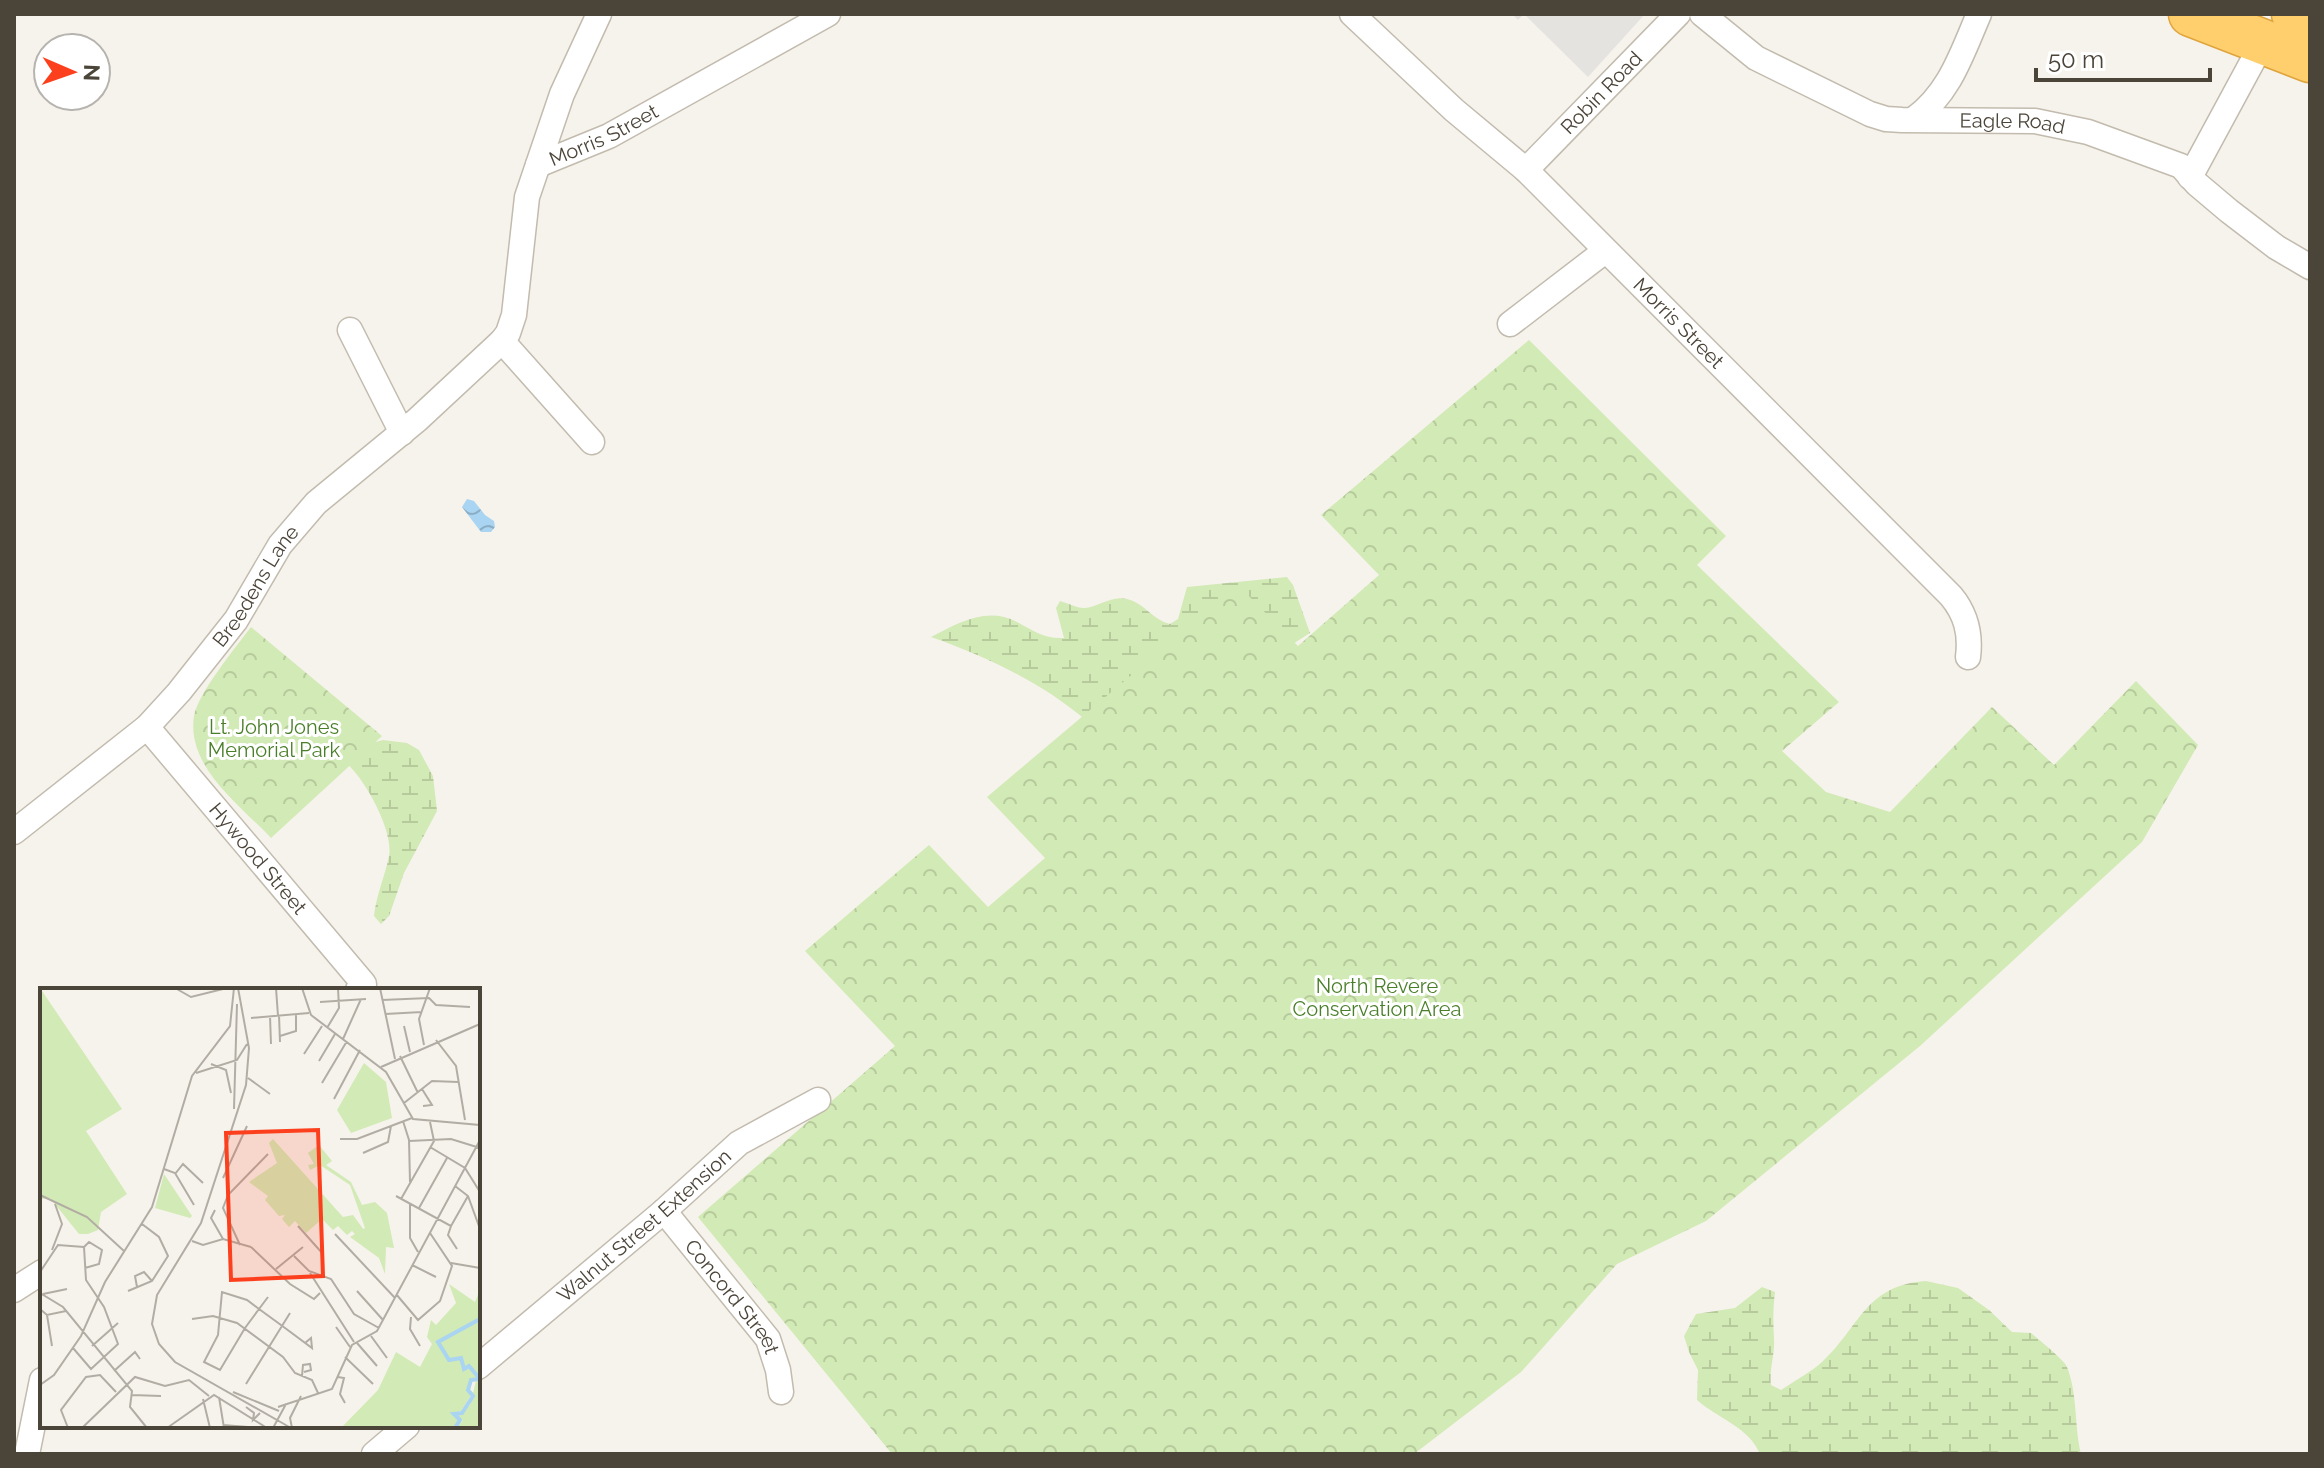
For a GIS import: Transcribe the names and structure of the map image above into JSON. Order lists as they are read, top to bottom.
{
  "streets": {
    "street": [
      "Robin Road",
      "Eagle Road",
      "Morris Street",
      "Breedens Lane",
      "Hywood Street",
      "Walnut Street Extension",
      "Concord Street"
    ]
  },
  "crossings": [
    ["Robin Road", "Morris Street"],
    ["Morris Street", "Breedens Lane"],
    ["Breedens Lane", "Hywood Street"],
    ["Walnut Street Extension", "Concord Street"]
  ],
  "parks": ["Lt. John Jones Memorial Park", "North Revere Conservation Area"],
  "scale_bar": "50 m",
  "north": "right"
}
